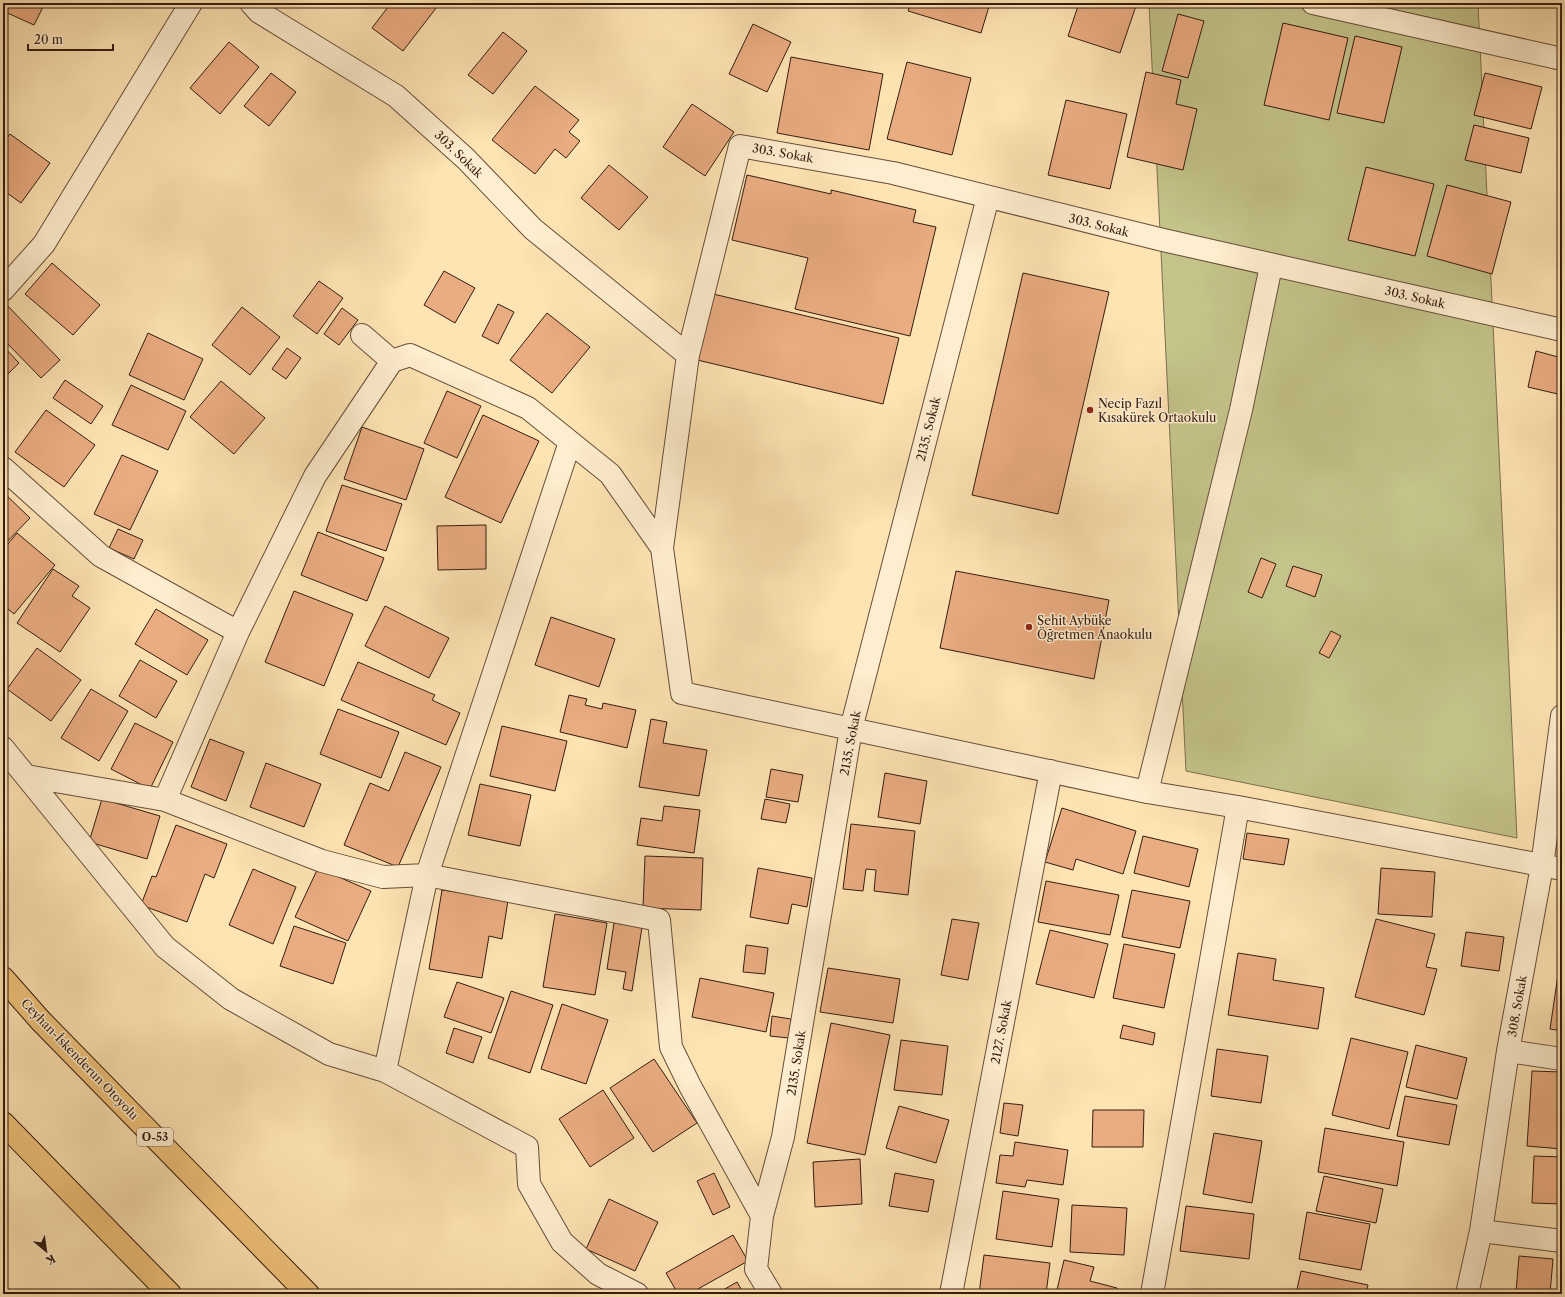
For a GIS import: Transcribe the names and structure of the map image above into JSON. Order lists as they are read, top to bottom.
{
  "streets": {
    "highway": ["Ceyhan-İskenderun Otoyolu", "O-53"],
    "street": [
      "303. Sokak",
      "2135. Sokak",
      "308. Sokak",
      "2127. Sokak"
    ]
  },
  "crossings": [
    ["303. Sokak", "2135. Sokak"]
  ],
  "places": ["Necip Fazıl Kısakürek Ortaokulu", "Şehit Aybüke Öğretmen Anaokulu"],
  "scale_bar": "20 m",
  "north": "bottom right"
}
